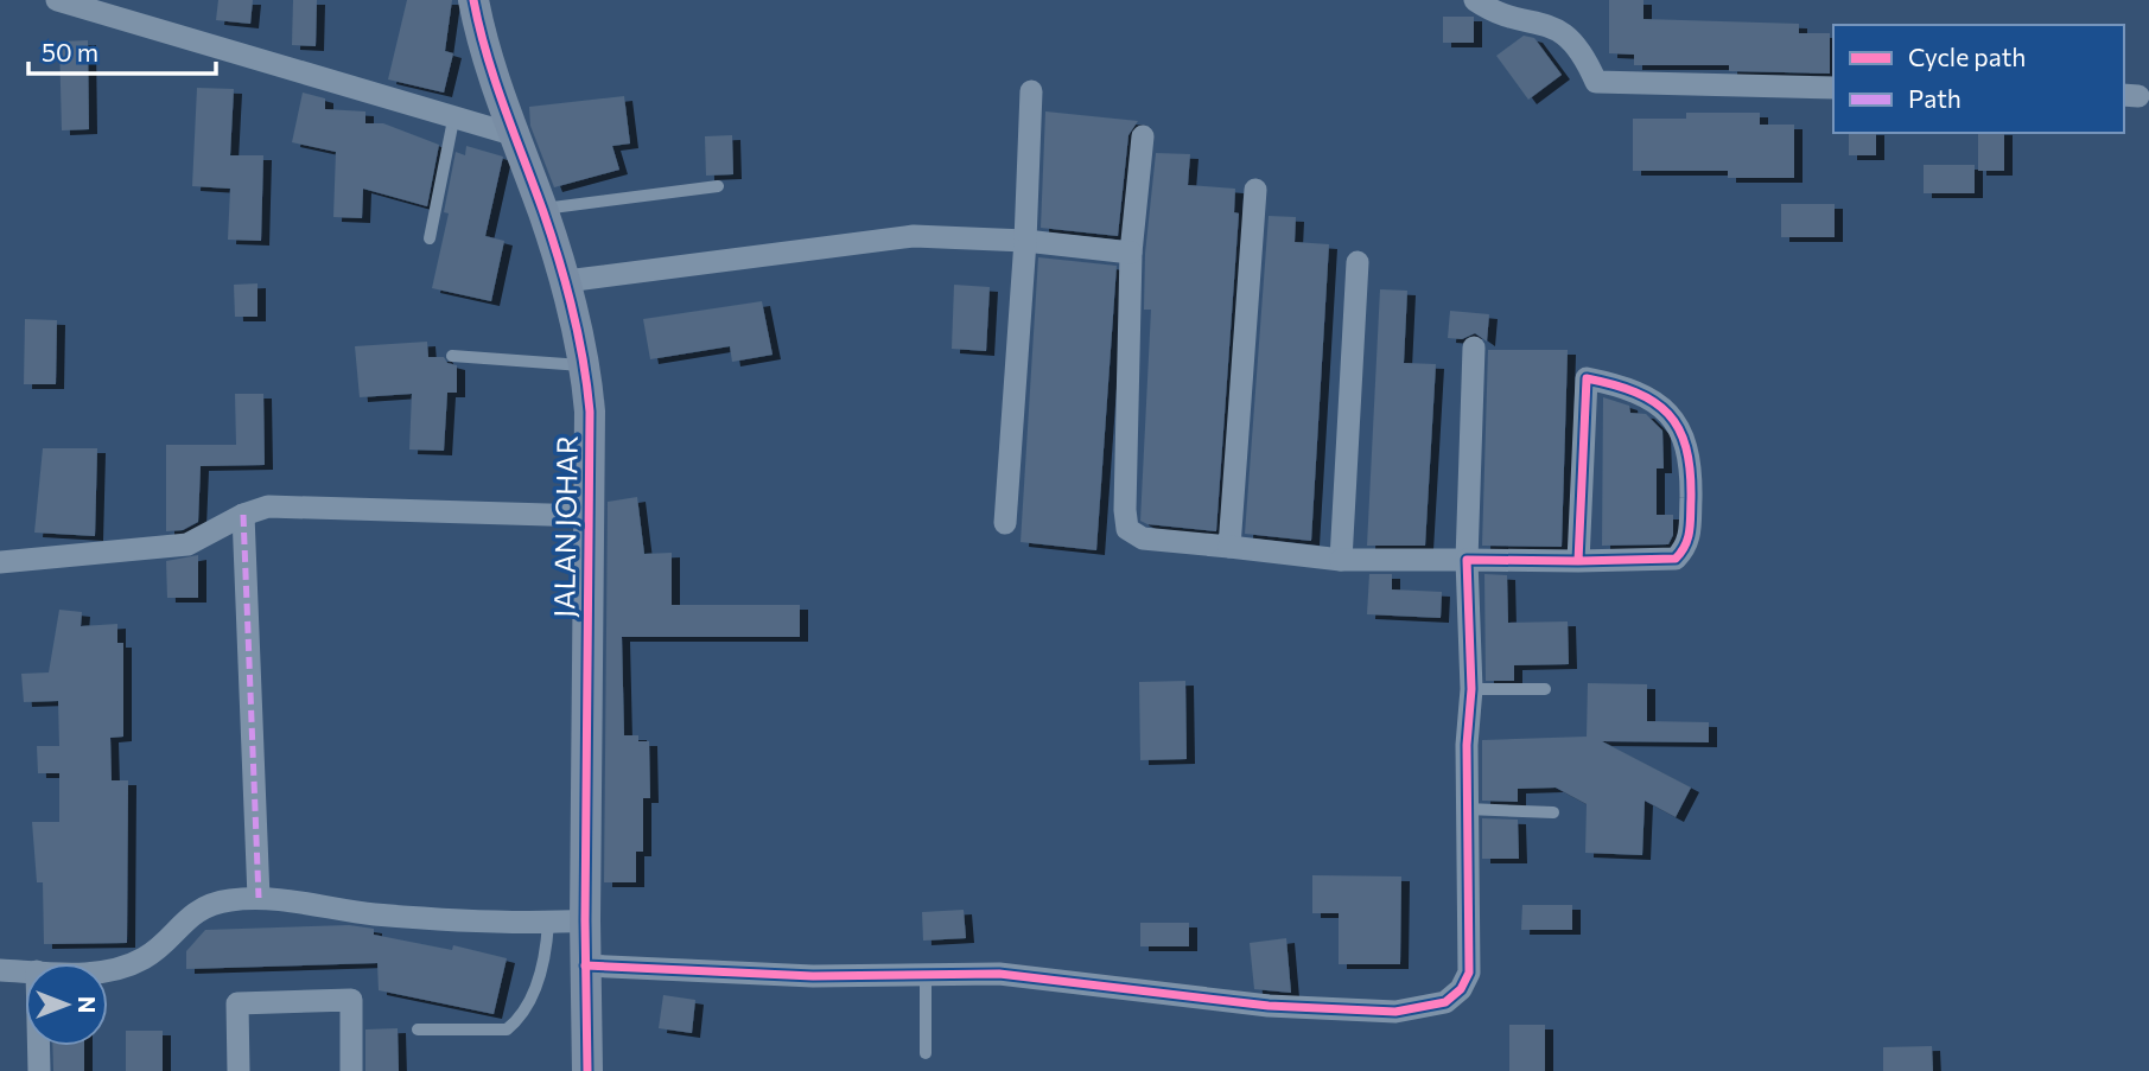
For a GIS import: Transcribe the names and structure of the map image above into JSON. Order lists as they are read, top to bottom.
{
  "streets": {
    "street": ["JALAN JOHAR"]
  },
  "legend": ["Cycle path", "Path"],
  "scale_bar": "50 m",
  "north": "right"
}
